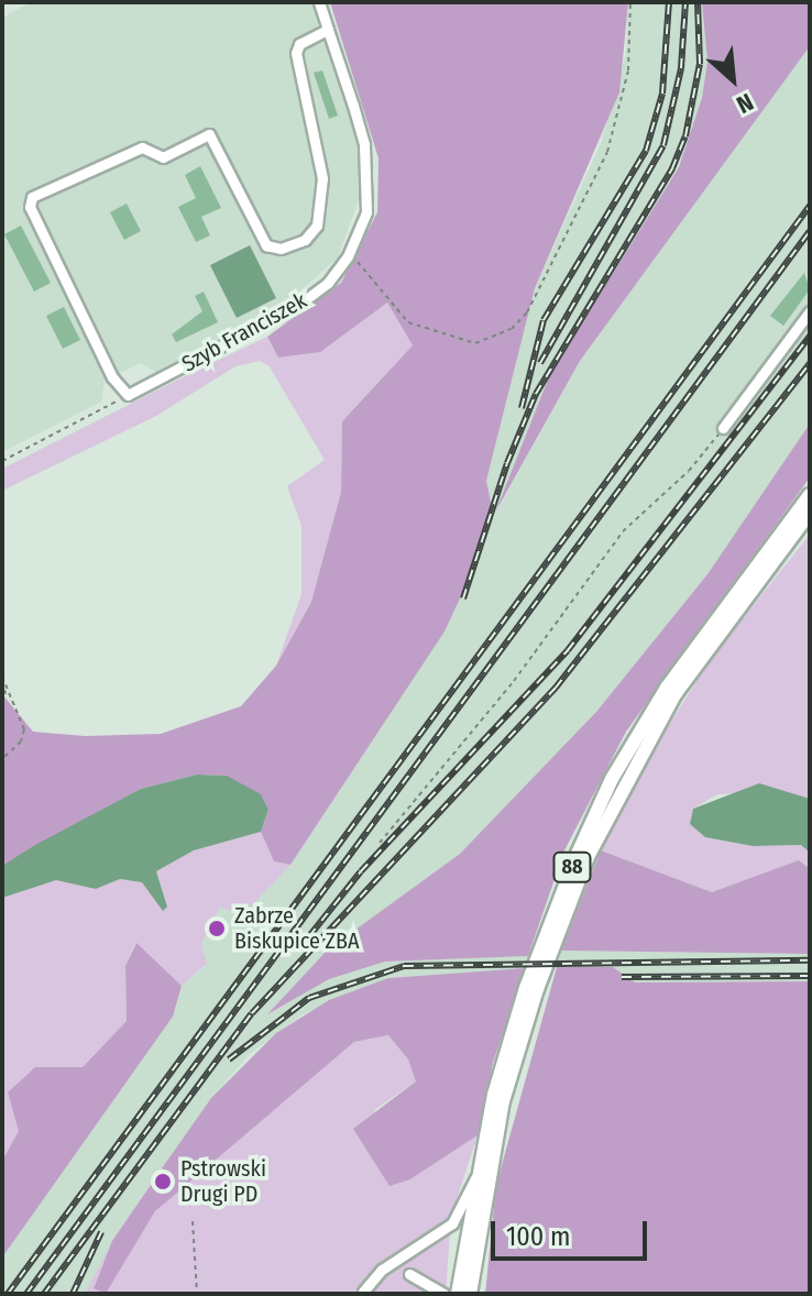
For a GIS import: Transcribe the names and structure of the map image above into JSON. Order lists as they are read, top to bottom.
{
  "streets": {
    "main road": ["88"],
    "street": ["Szyb Franciszek"]
  },
  "places": ["Zabrze Biskupice ZBA", "Pstrowski Drugi PD"],
  "scale_bar": "100 m",
  "north": "bottom right"
}
